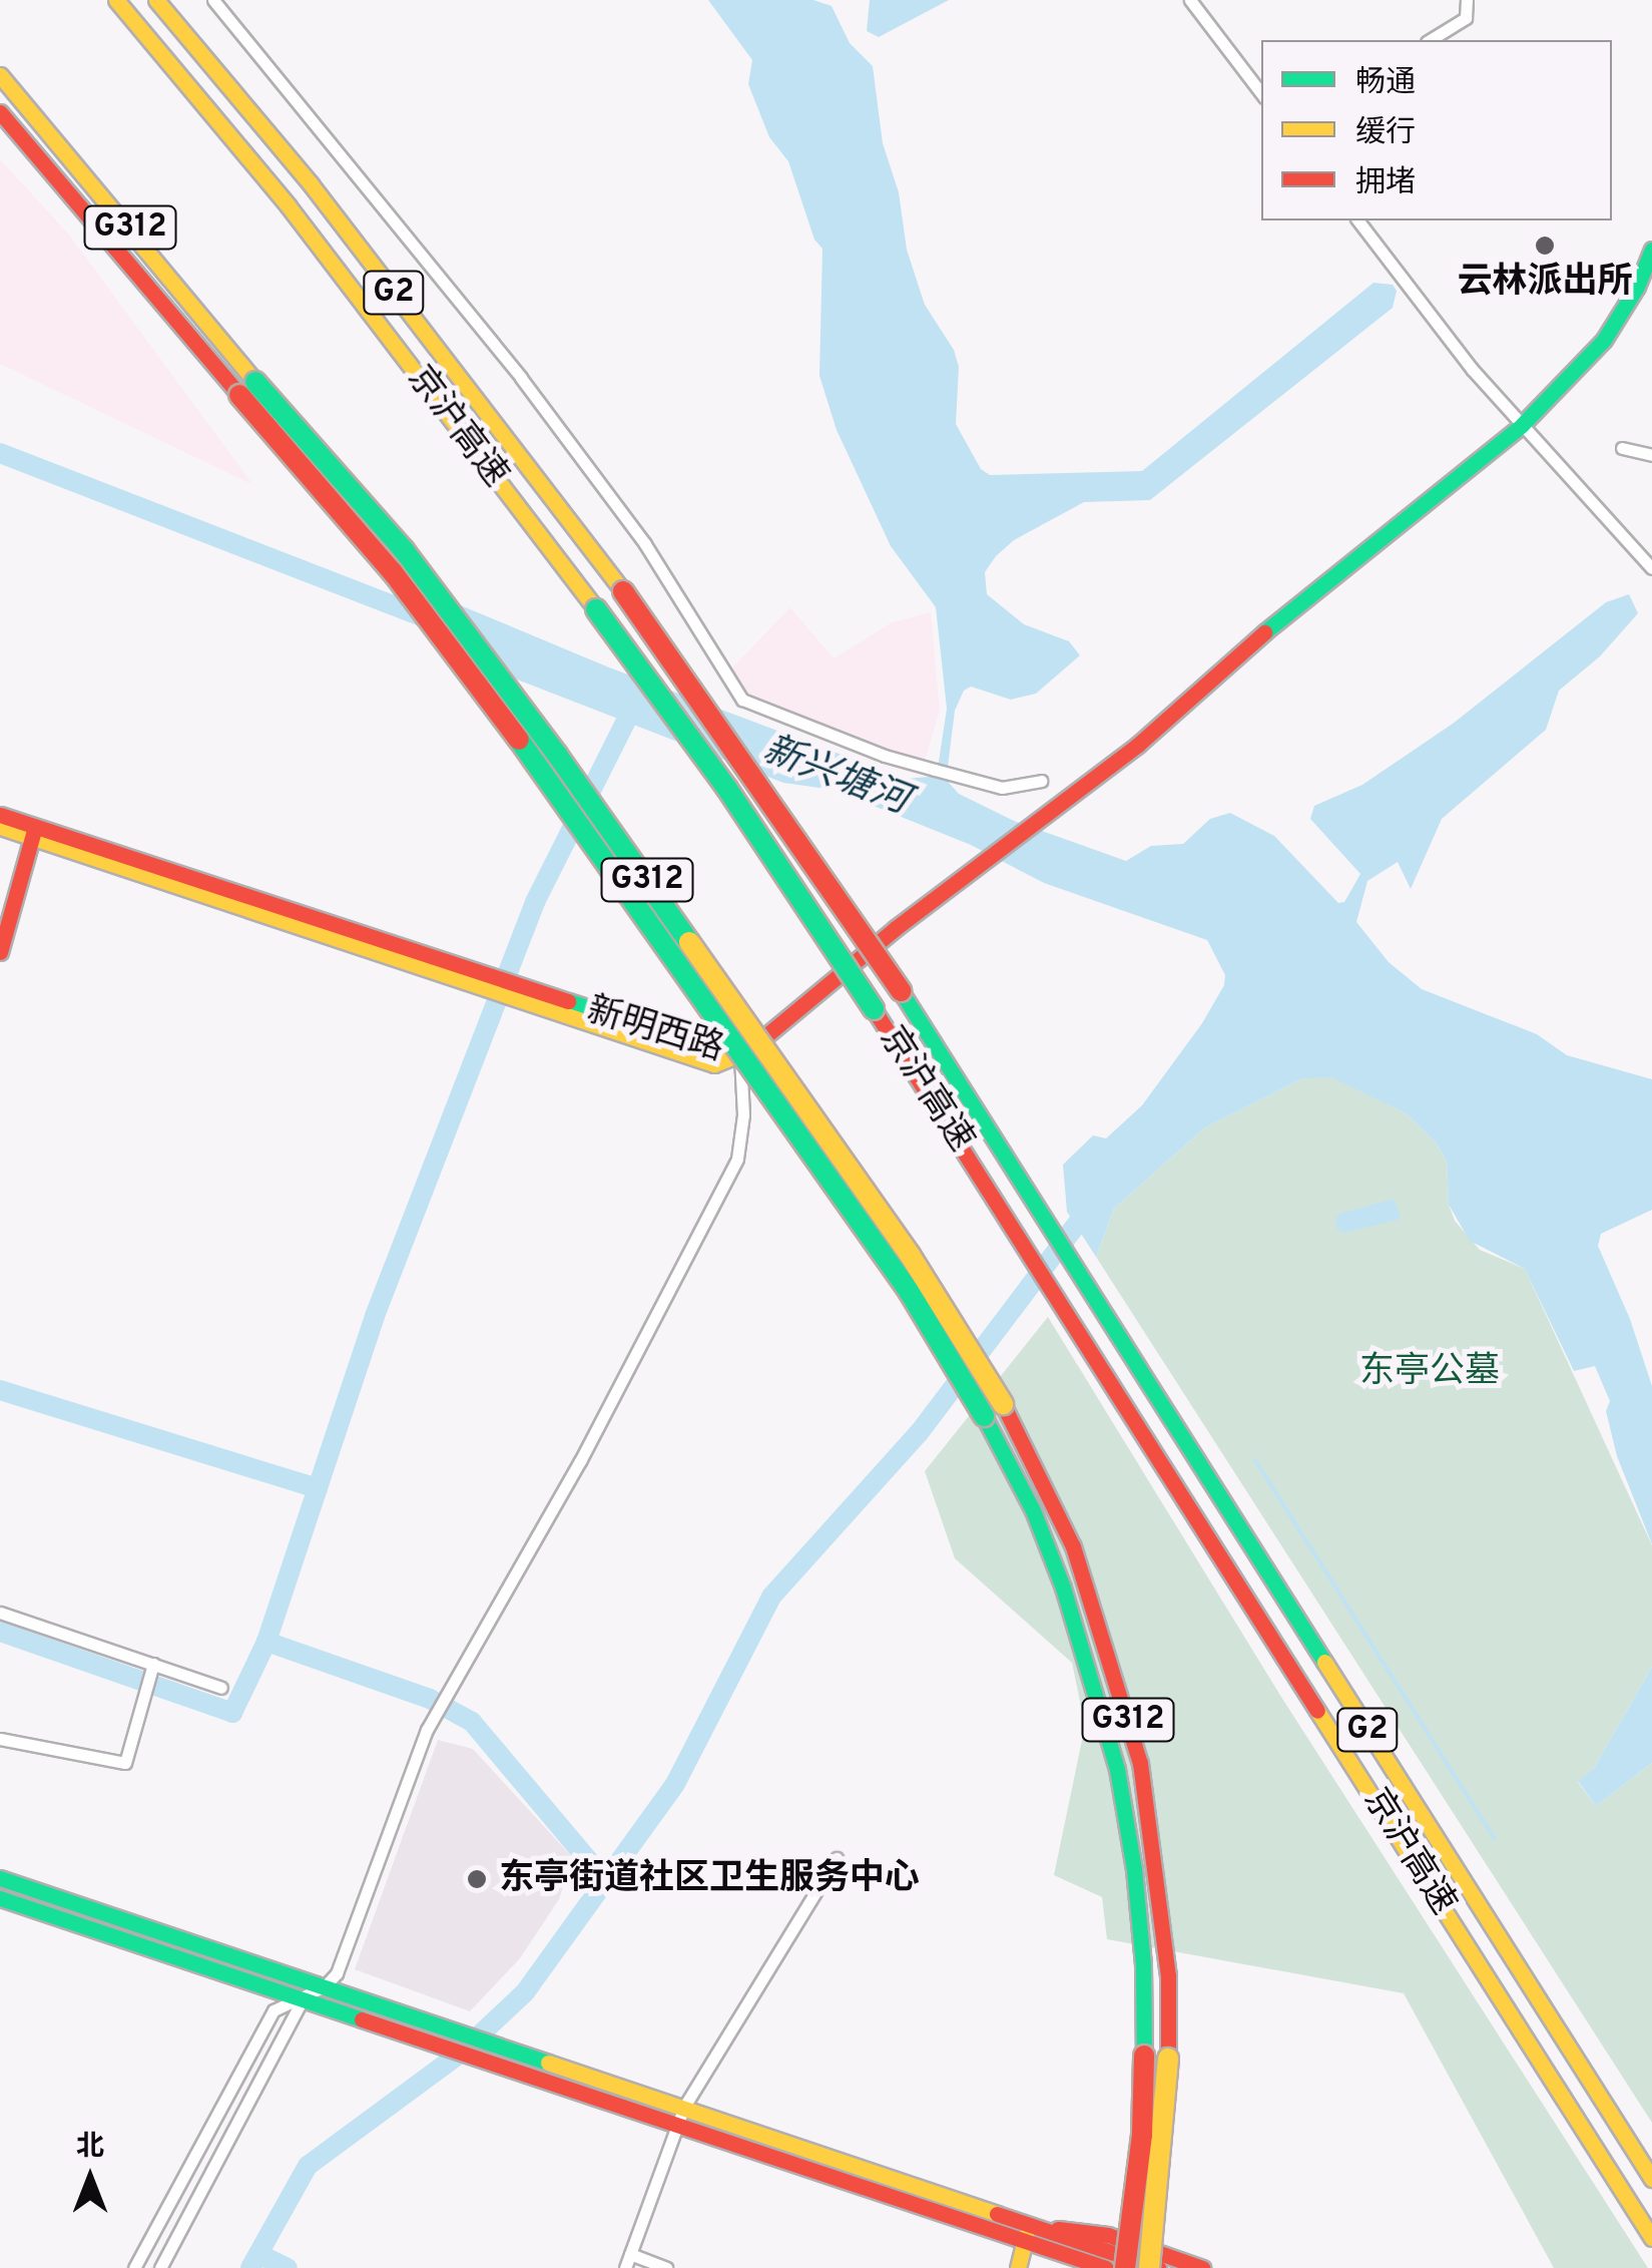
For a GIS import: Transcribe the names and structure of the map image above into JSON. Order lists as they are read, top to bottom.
{
  "streets": {
    "main road": [
      "G312",
      "G2",
      "京沪高速",
      "新明西路"
    ]
  },
  "water": ["新兴塘河"],
  "parks": ["东亭公墓"],
  "places": ["云林派出所", "东亭街道社区卫生服务中心"],
  "legend": ["畅通", "缓行", "拥堵"],
  "north": "top"
}
